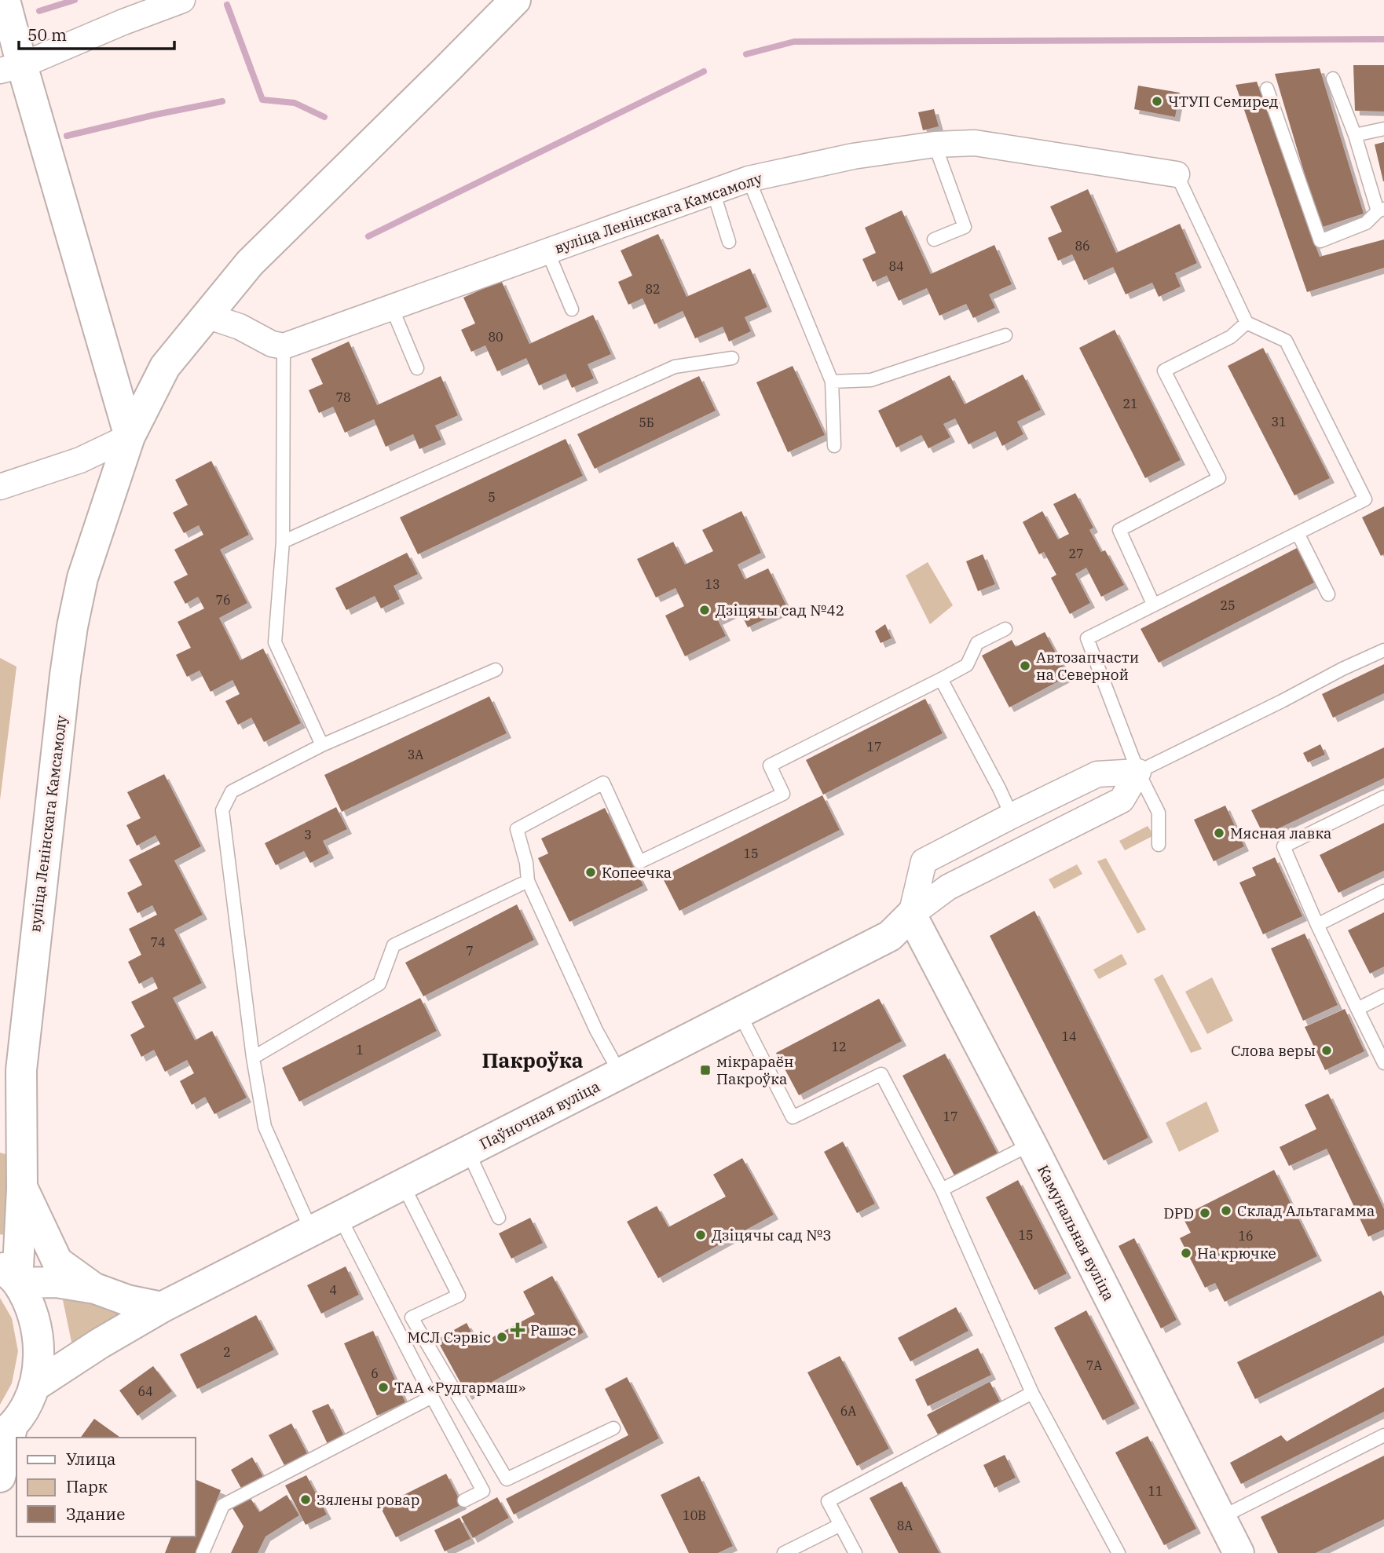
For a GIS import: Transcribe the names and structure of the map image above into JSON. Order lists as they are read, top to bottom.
{
  "streets": {
    "main road": ["вуліца Ленінскага Камсамолу", "Паўночная вуліца", "Камунальная вуліца"]
  },
  "crossings": [
    ["Паўночная вуліца", "Камунальная вуліца"]
  ],
  "districts": ["Пакроўка"],
  "places": {
    "other": [
      "ЧТУП Семиред",
      "Дзіцячы сад №42",
      "Автозапчасти на Северной",
      "Мясная лавка",
      "Копеечка",
      "Слова веры",
      "Склад Альтагамма",
      "DPD",
      "Дзіцячы сад №3",
      "На крючке",
      "МСЛ Сэрвіс",
      "ТАА «Рудгармаш»",
      "Зялены ровар"
    ],
    "transit": ["мікрараён Пакроўка"],
    "health": ["Рашэс"]
  },
  "house_numbers": [
    "86",
    "84",
    "82",
    "80",
    "78",
    "21",
    "31",
    "5Б",
    "5",
    "27",
    "13",
    "76",
    "25",
    "17",
    "3А",
    "3",
    "15",
    "74",
    "7",
    "14",
    "12",
    "1",
    "17",
    "15",
    "16",
    "4",
    "2",
    "7А",
    "6",
    "64",
    "6А",
    "11",
    "10В",
    "8А"
  ],
  "legend": ["Улица", "Парк", "Здание"],
  "scale_bar": "50 m"
}
